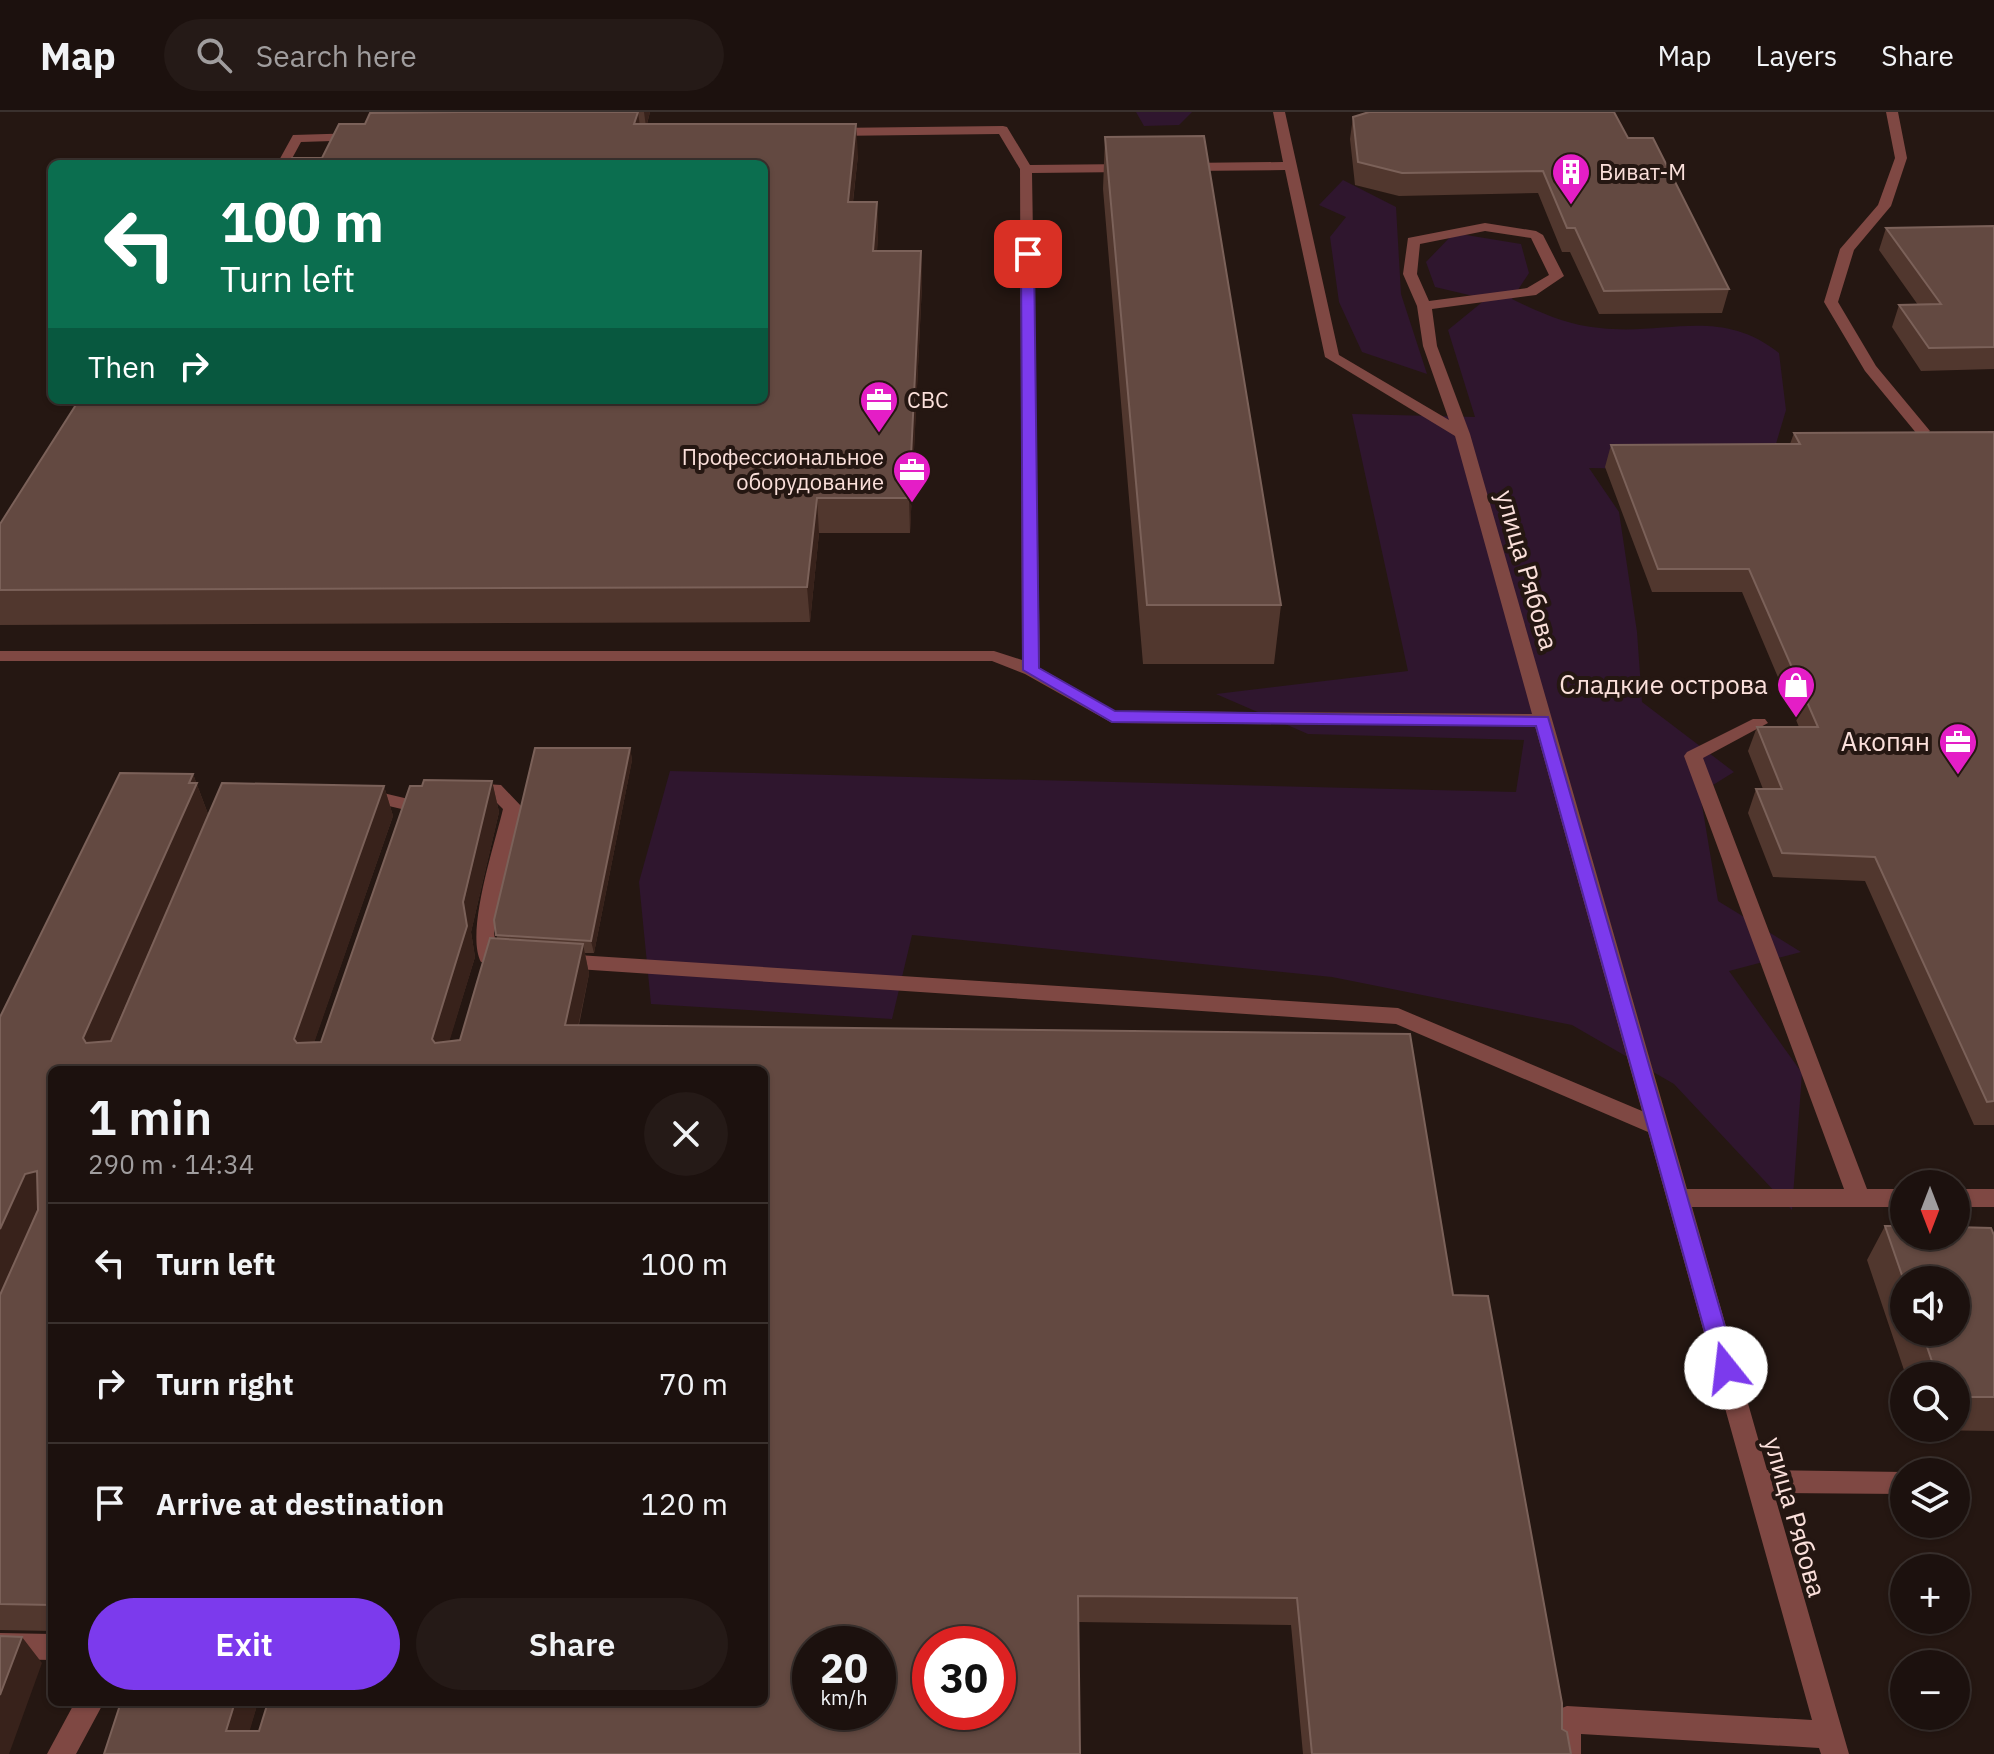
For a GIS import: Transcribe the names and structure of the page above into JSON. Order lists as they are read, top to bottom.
{
  "streets": {
    "street": ["улица Рябова"]
  },
  "places": {
    "building": ["Виват-М"],
    "office": ["СВС", "Профессиональное оборудование", "Акопян"],
    "shop": ["Сладкие острова"]
  },
  "north": "bottom",
  "page": {
    "header": "Map",
    "search": "Search here",
    "nav": ["Map", "Layers", "Share"],
    "turn": ["100 m", "Turn left"],
    "then": "Then",
    "heading": ["1 min", "290 m · 14:34"],
    "map_buttons": ["+", "−"],
    "list": [
      {
        "name": "Turn left",
        "value": "100 m"
      },
      {
        "name": "Turn right",
        "value": "70 m"
      },
      {
        "name": "Arrive at destination",
        "value": "120 m"
      }
    ],
    "buttons": ["Exit", "Share"],
    "speed": "20 km/h",
    "limit": "30"
  }
}
